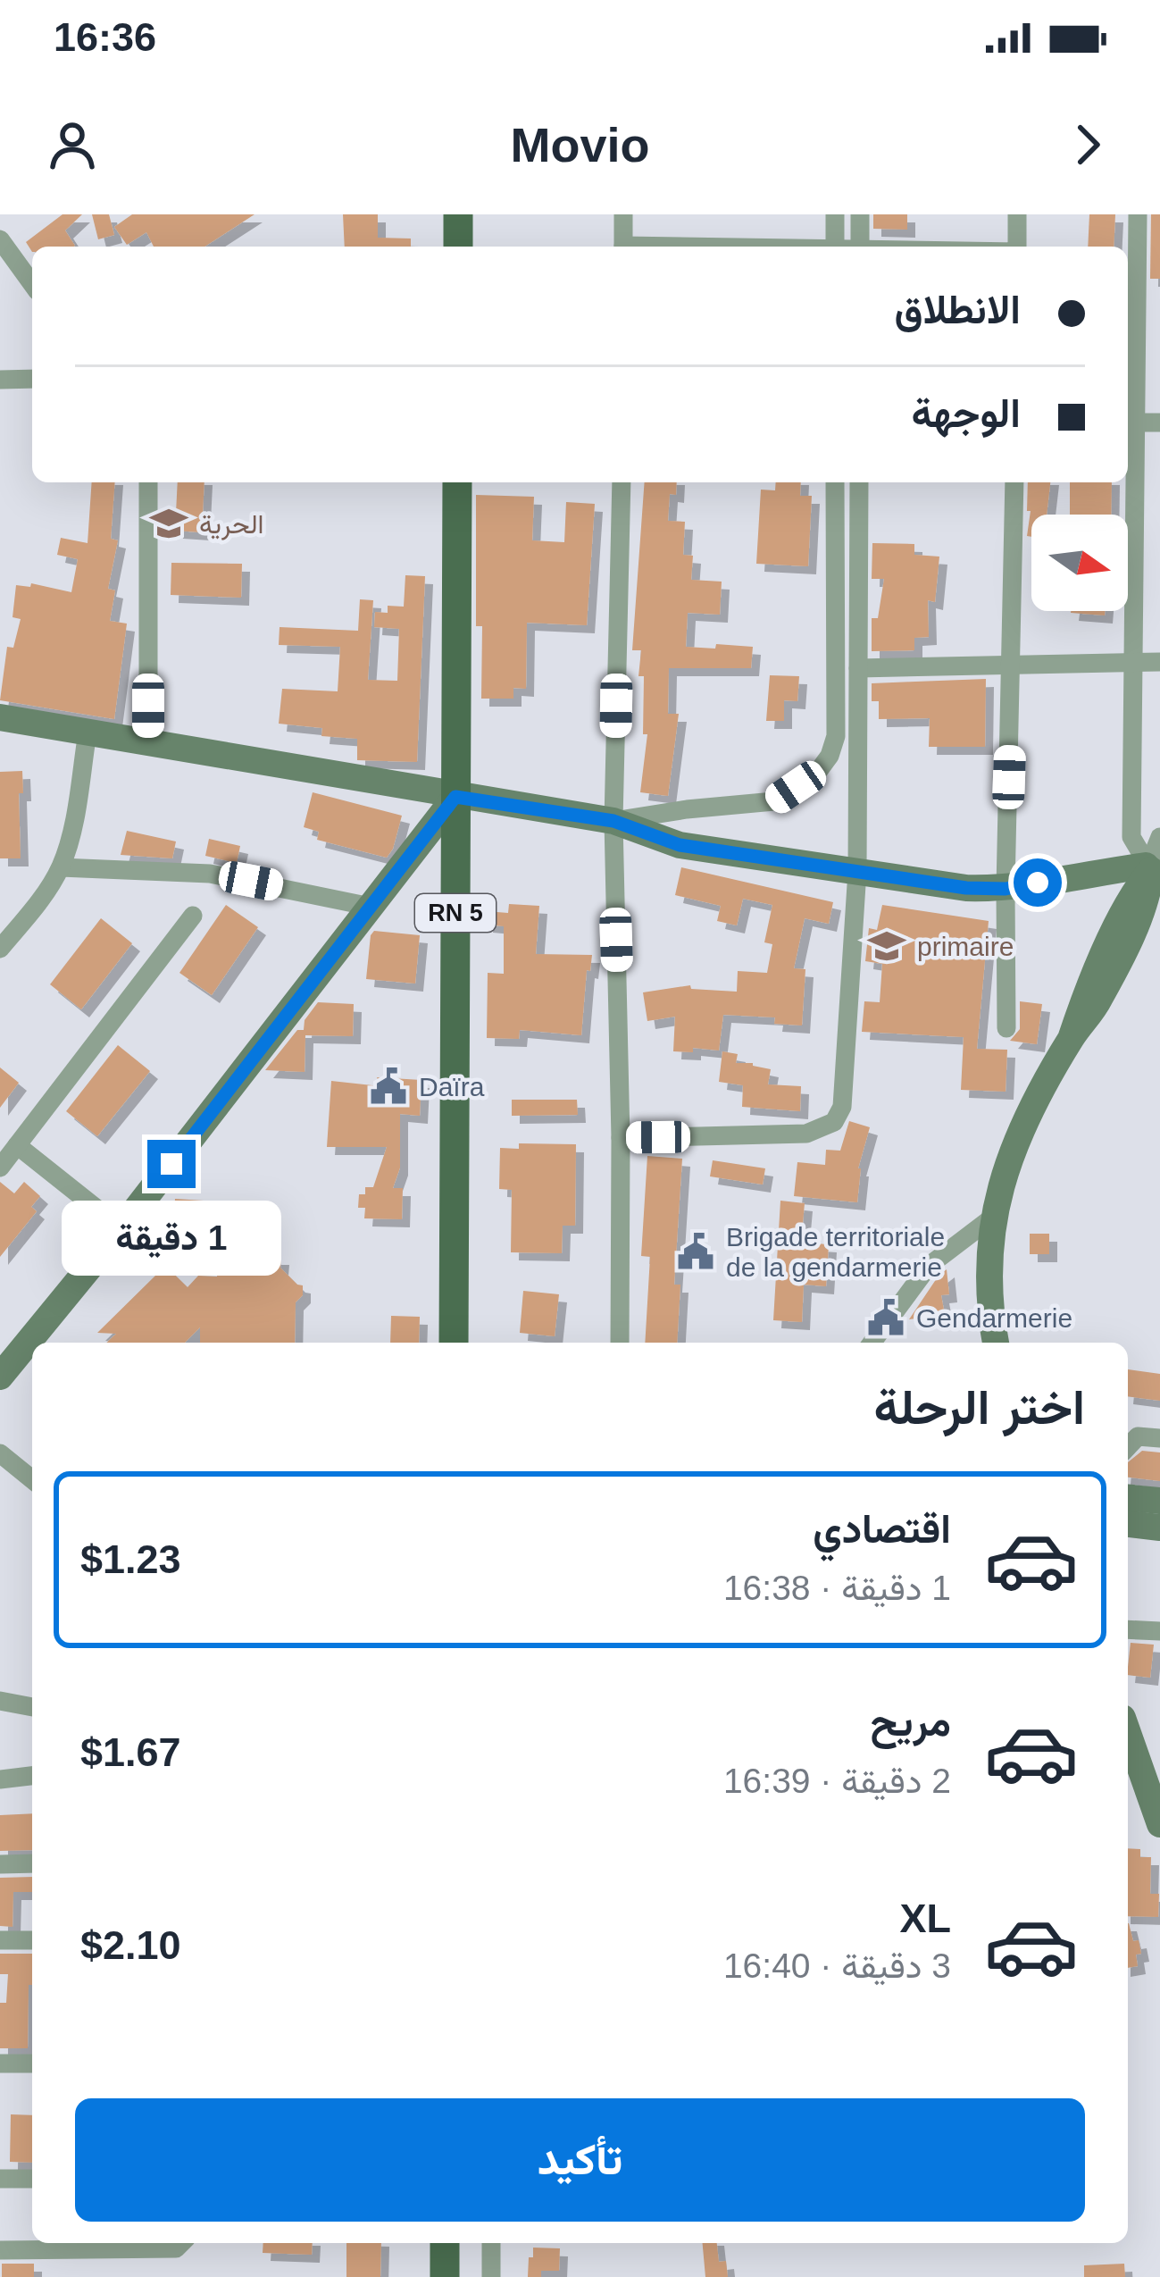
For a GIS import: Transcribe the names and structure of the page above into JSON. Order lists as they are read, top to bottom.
{
  "streets": {
    "main road": ["RN 5"]
  },
  "places": {
    "school or university": ["الحرية", "primaire"],
    "public building": ["Daïra", "Brigade territoriale de la gendarmerie", "Gendarmerie"]
  },
  "north": "right",
  "page": {
    "status": "16:36",
    "header": "Movio",
    "banner": ["الانطلاق", "الوجهة"],
    "bubble": "1 دقيقة",
    "heading": "اختر الرحلة",
    "list": [
      {
        "name": "اقتصادي",
        "note": "1 دقيقة · 16:38",
        "value": "$1.23"
      },
      {
        "name": "مريح",
        "note": "2 دقيقة · 16:39",
        "value": "$1.67"
      },
      {
        "name": "XL",
        "note": "3 دقيقة · 16:40",
        "value": "$2.10"
      }
    ],
    "buttons": "تأكيد"
  }
}
